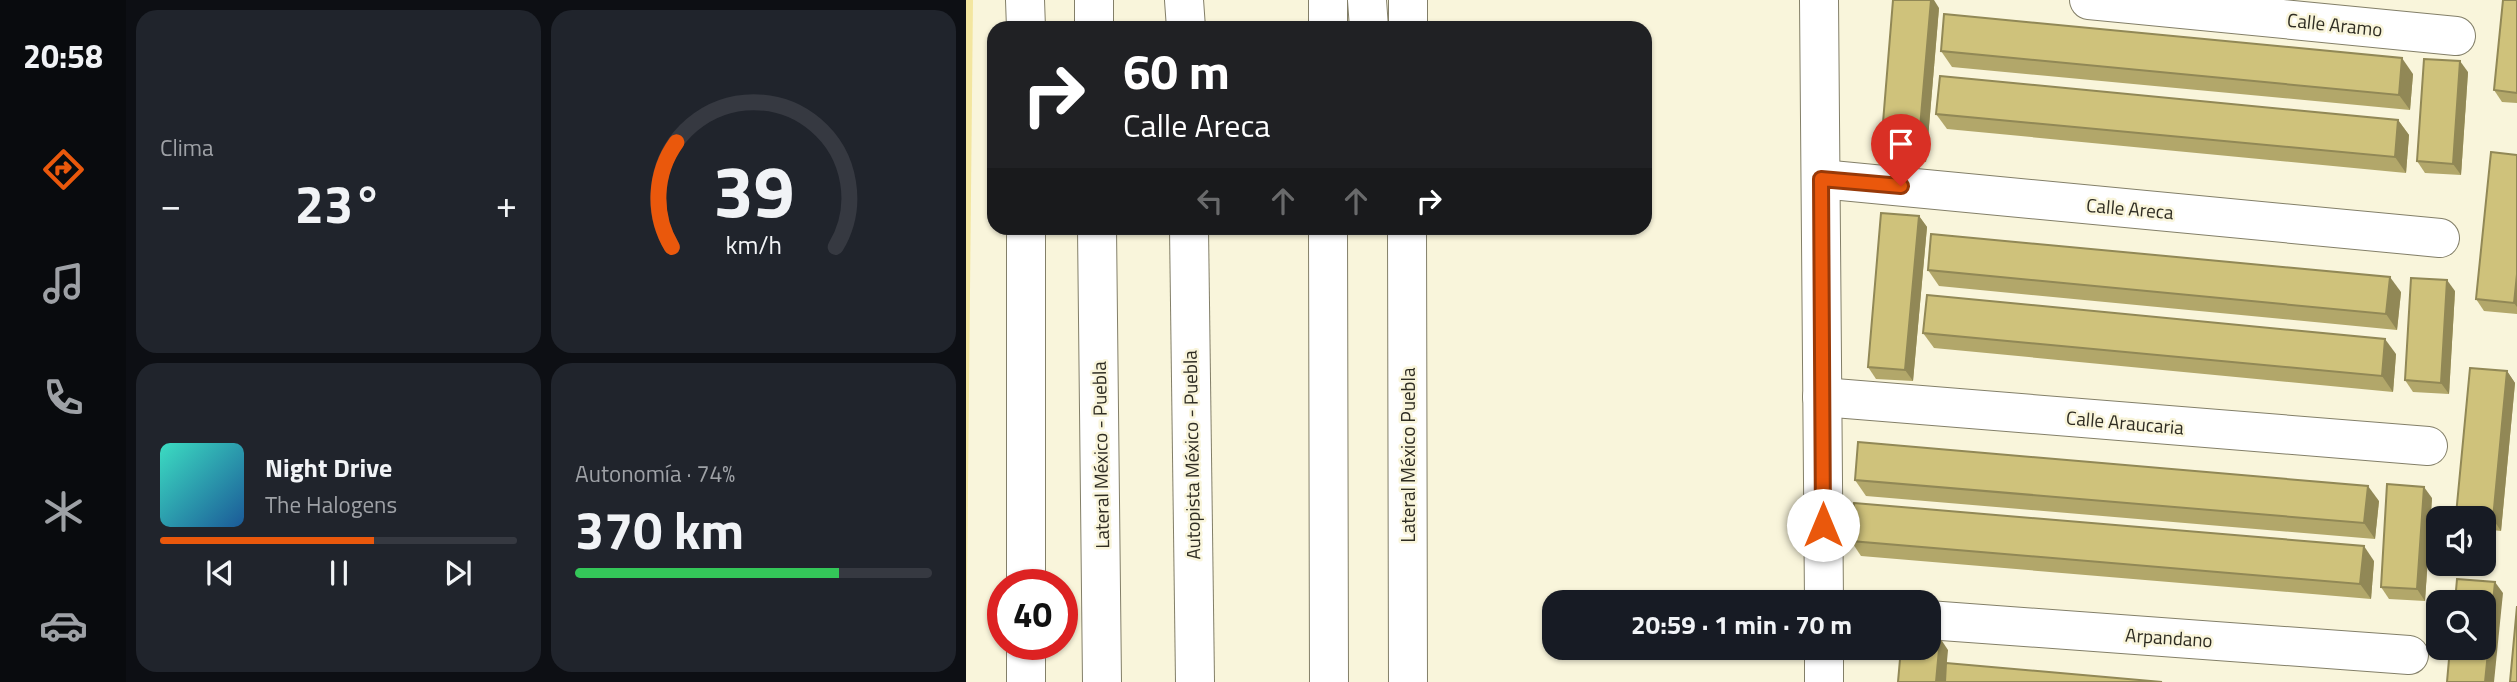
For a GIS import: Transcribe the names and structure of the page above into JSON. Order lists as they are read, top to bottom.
{
  "streets": {
    "main road": [
      "Calle Aramo",
      "Calle Areca",
      "Calle Araucaria",
      "Lateral México - Puebla",
      "Autopista México - Puebla",
      "Lateral México Puebla",
      "Arpandano"
    ]
  },
  "page": {
    "tabs": "20:58",
    "tile": [
      "Clima",
      ["Autonomía · 74%", "370 km"]
    ],
    "turn": ["60 m", "Calle Areca"],
    "heat": ["−", "23°", "+"],
    "song": ["Night Drive", "The Halogens"],
    "limit": "40",
    "trip": "20:59 · 1 min · 70 m",
    "gauge": ["39", "km/h"]
  }
}
